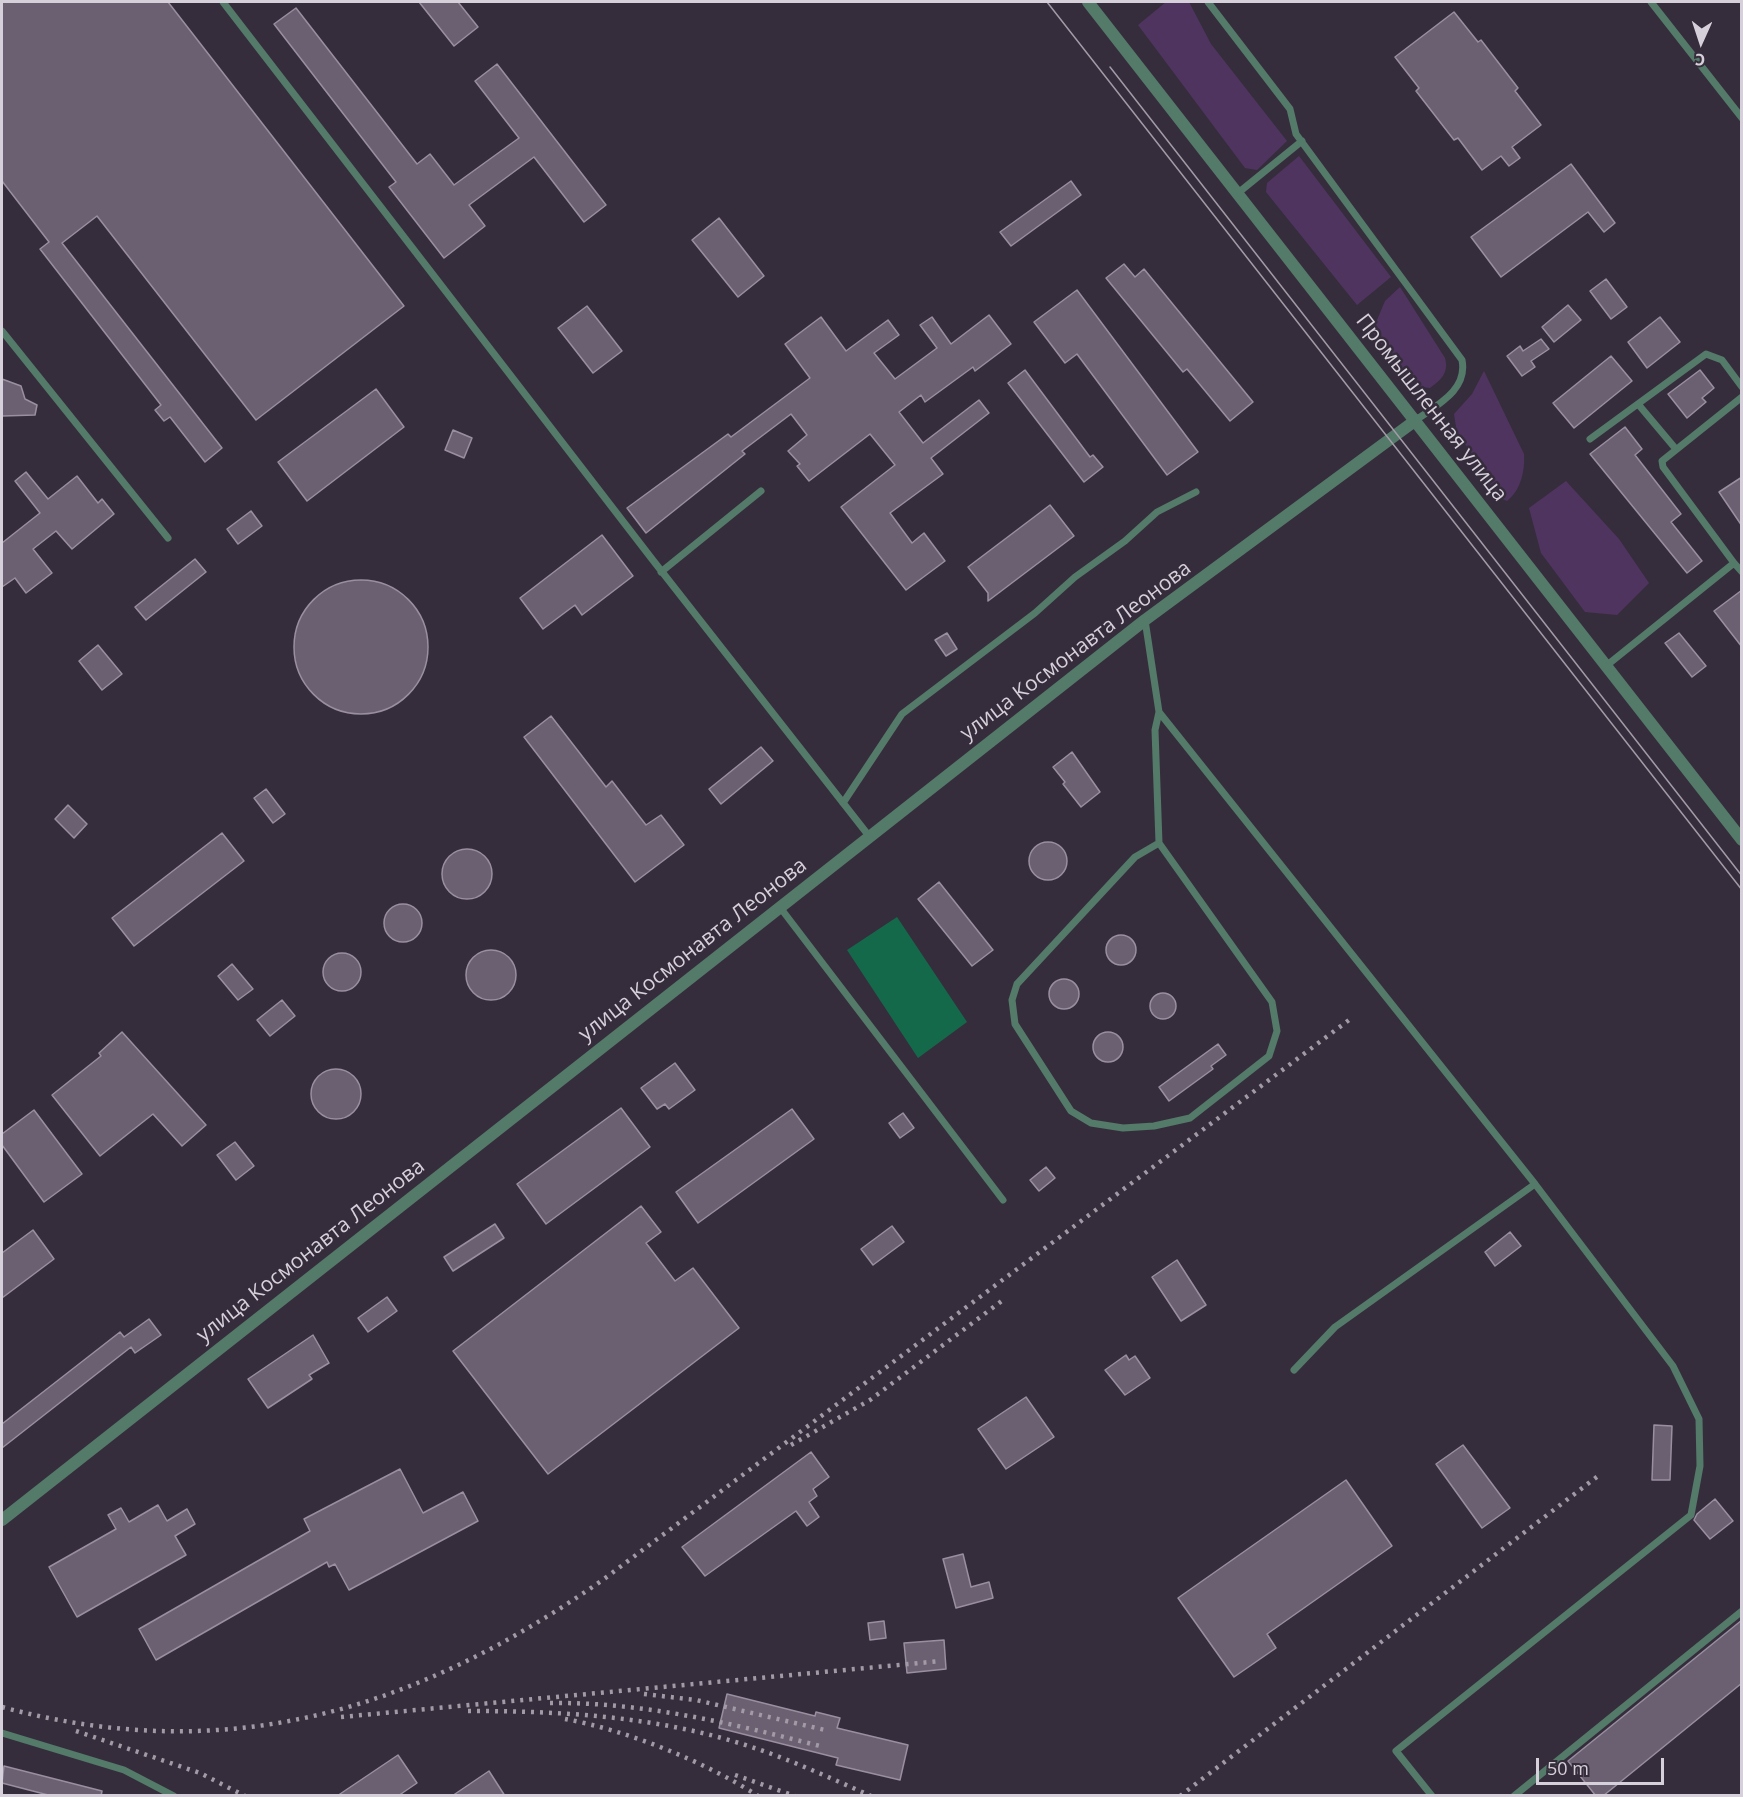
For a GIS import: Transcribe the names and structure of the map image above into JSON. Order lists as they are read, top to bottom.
{
  "streets": {
    "street": ["Промышленная улица", "улица Космонавта Леонова"]
  },
  "crossings": [
    ["Промышленная улица", "улица Космонавта Леонова"]
  ],
  "scale_bar": "50 m",
  "north": "bottom"
}
